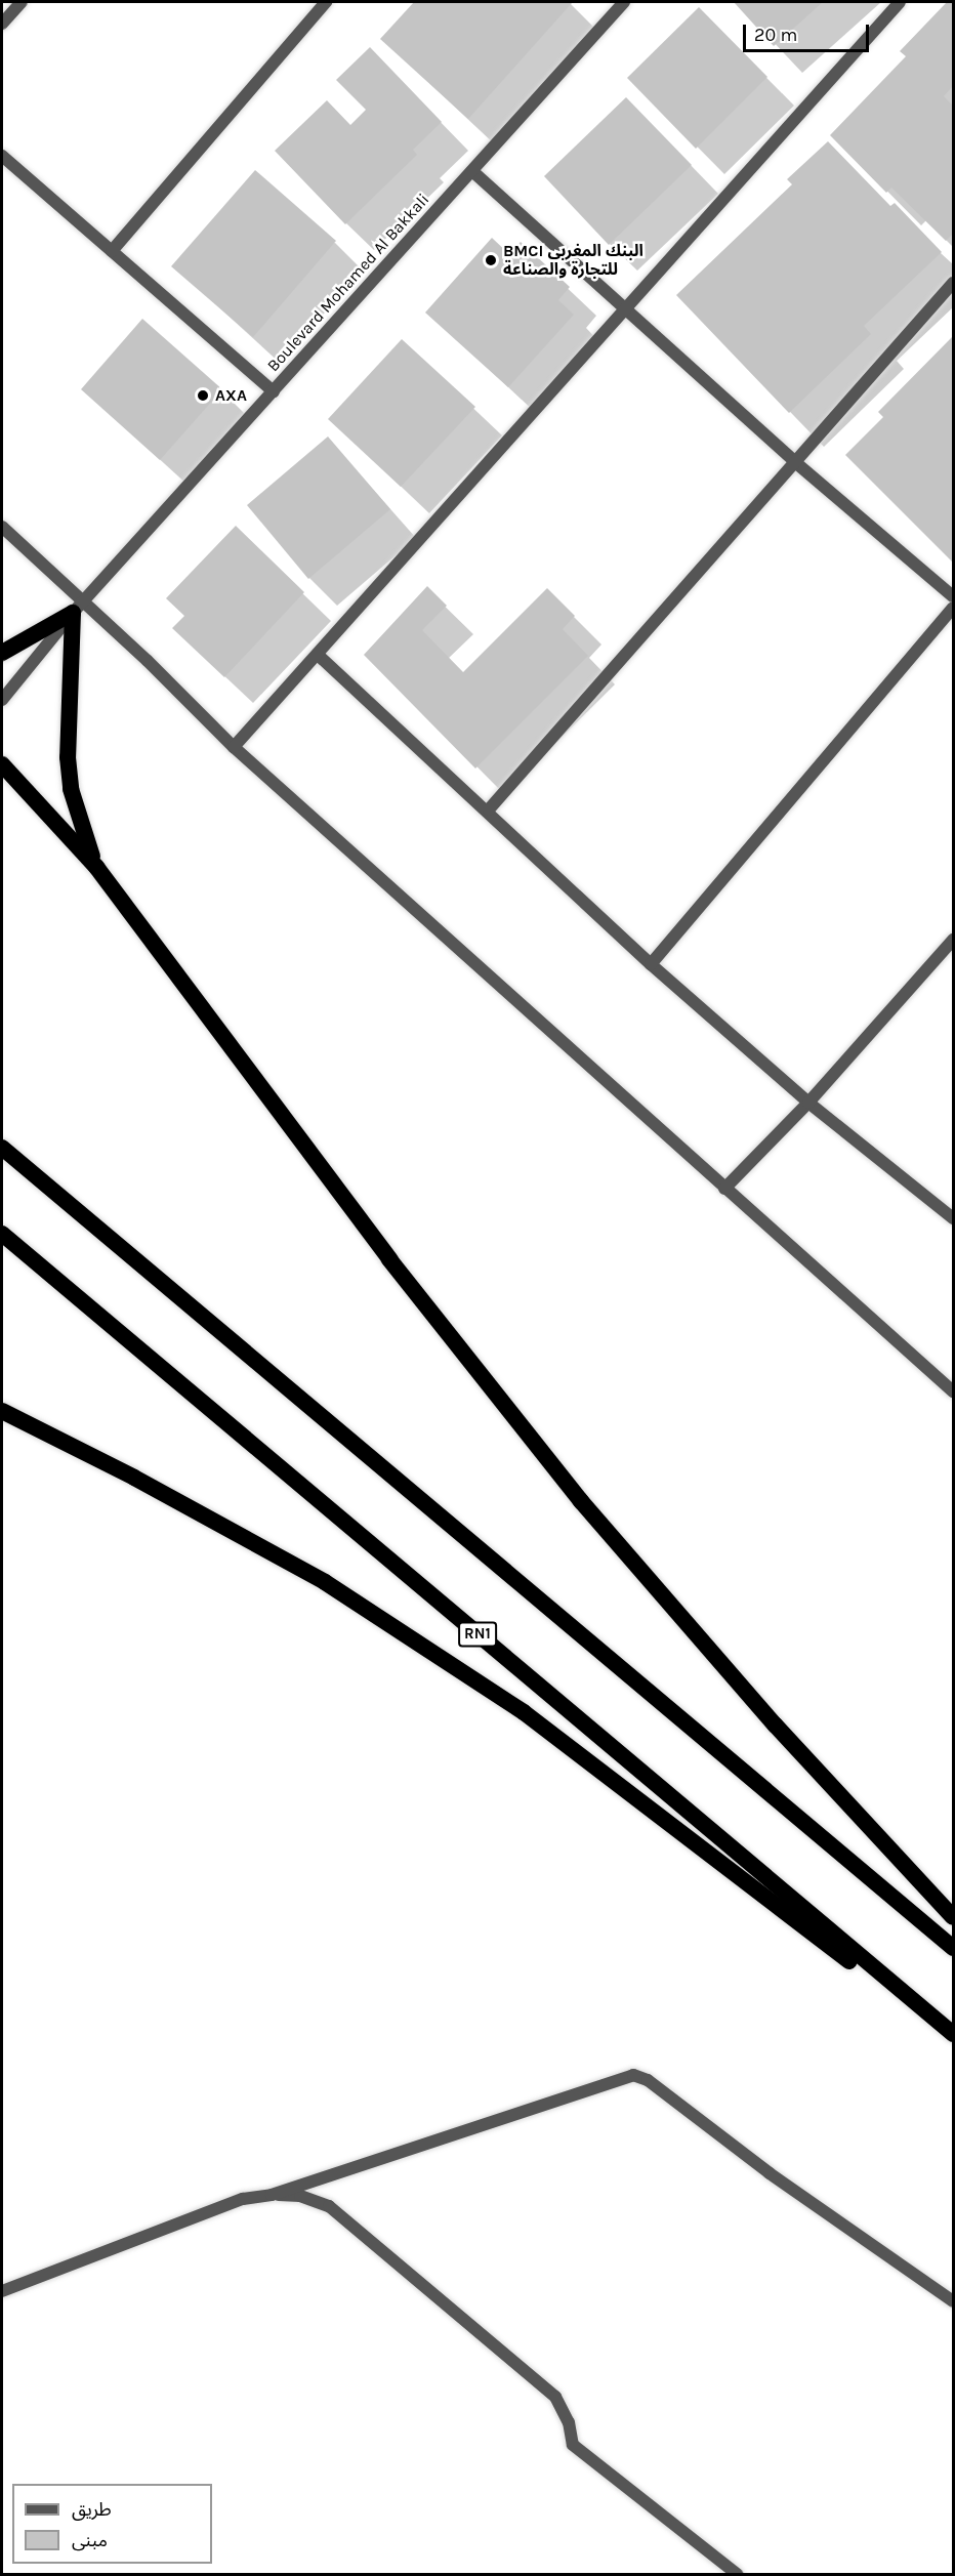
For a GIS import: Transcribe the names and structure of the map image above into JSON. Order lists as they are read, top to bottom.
{
  "streets": {
    "highway": ["RN1"],
    "street": ["Boulevard Mohamed Al Bakkali"]
  },
  "places": ["BMCI البنك المغربي للتجارة والصناعة", "AXA"],
  "legend": ["طريق", "مبنى"],
  "scale_bar": "20 m"
}
